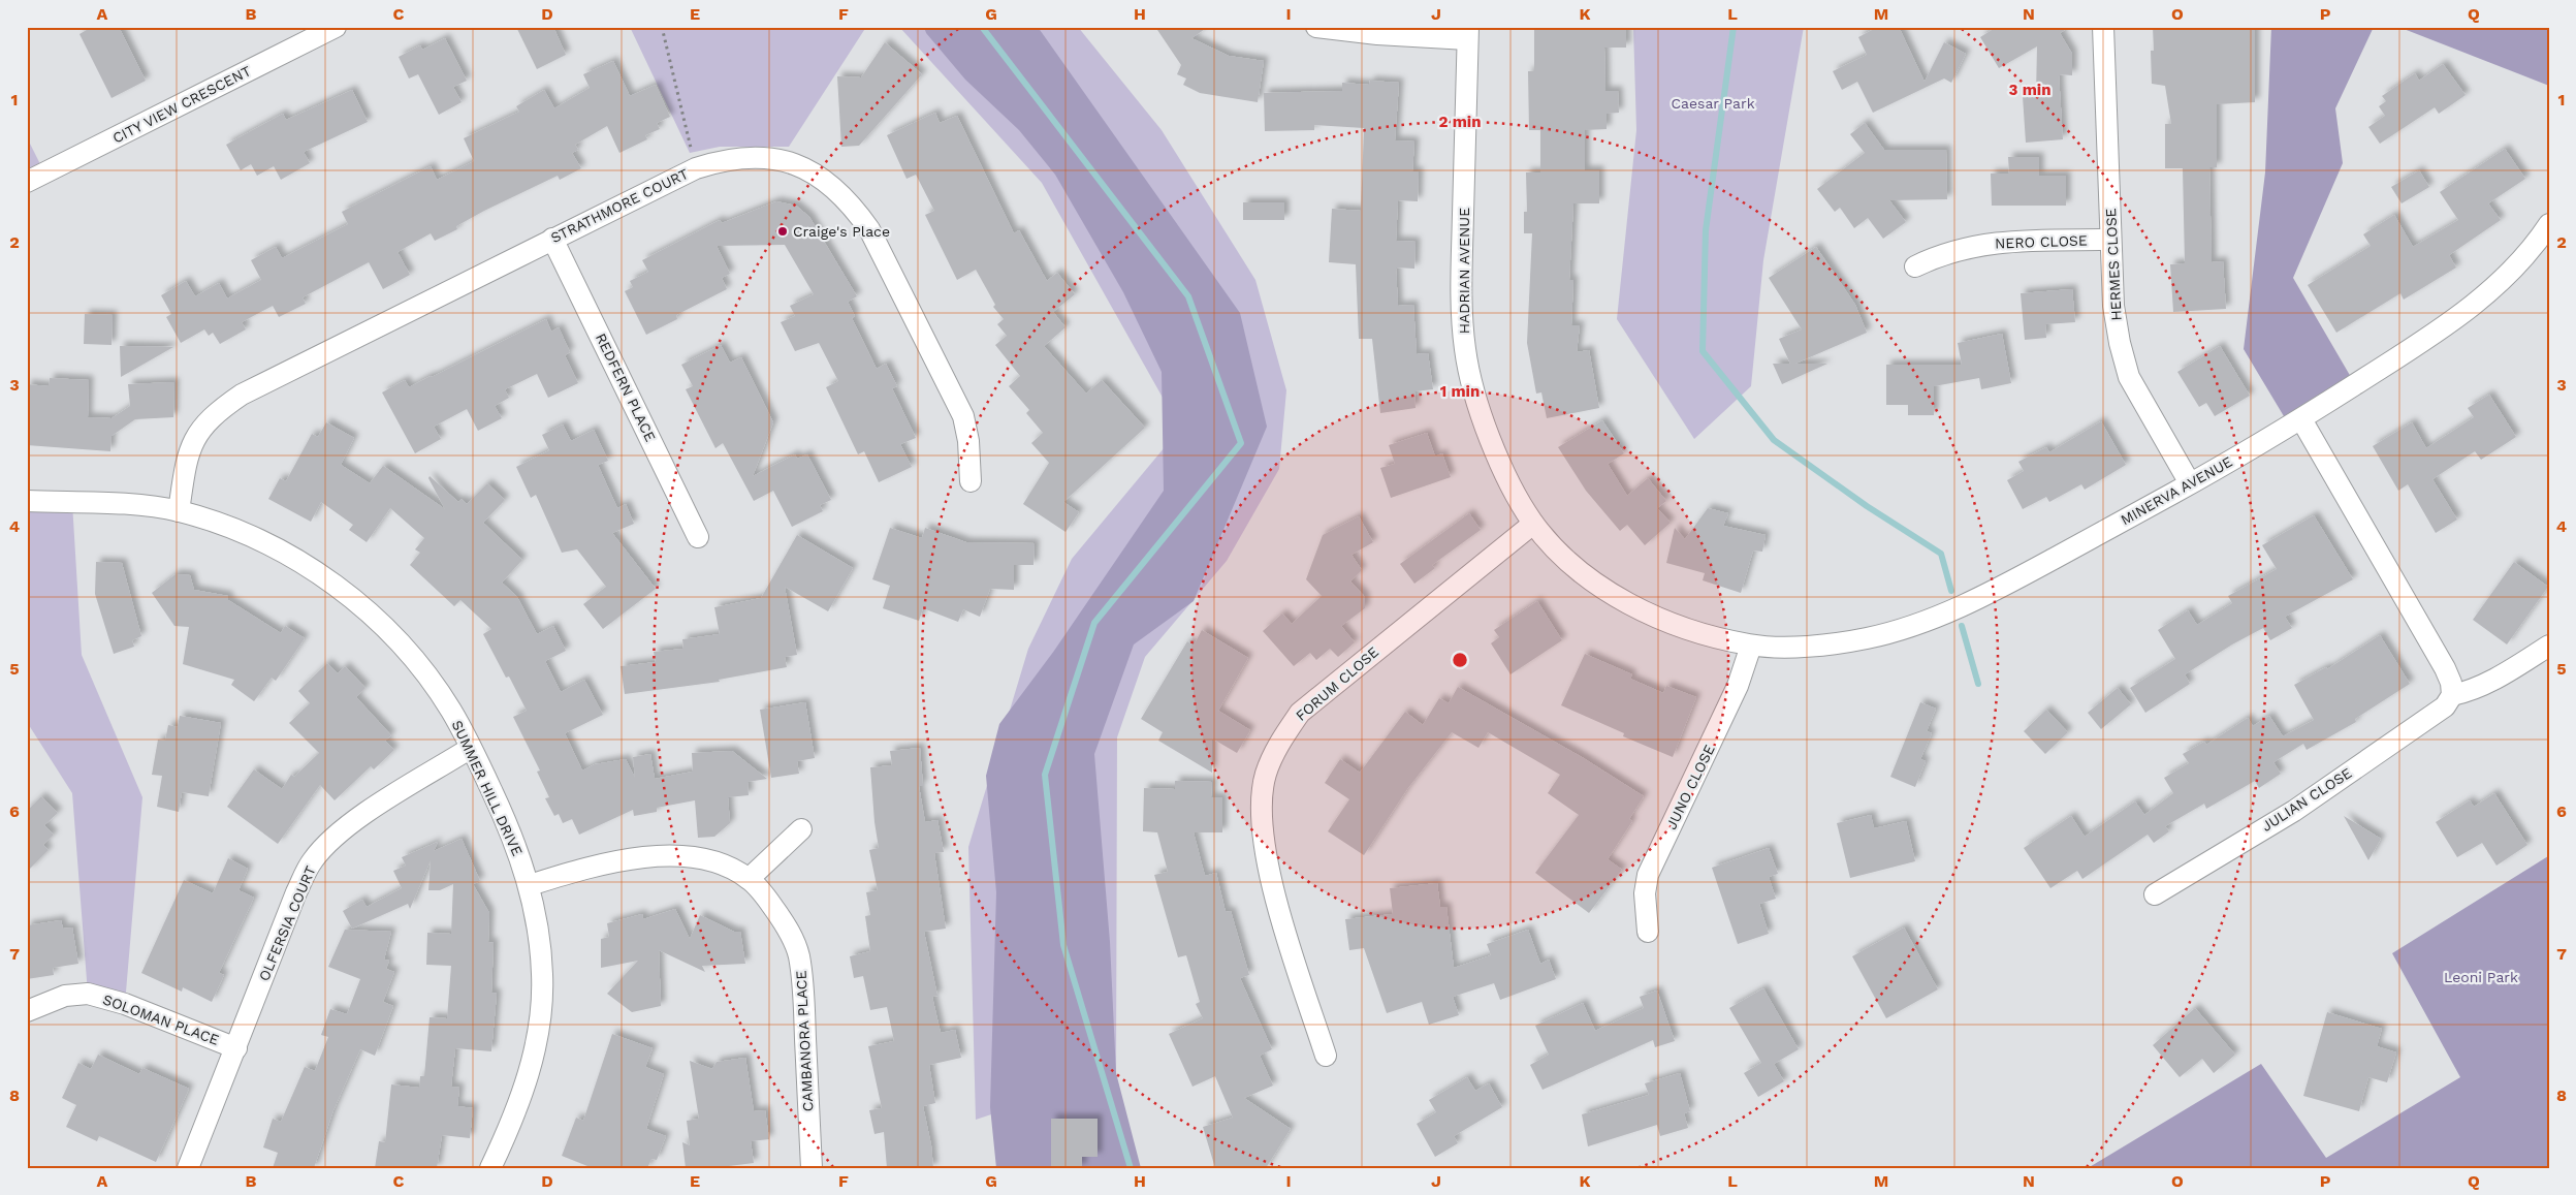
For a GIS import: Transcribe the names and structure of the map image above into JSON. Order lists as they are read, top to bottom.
{
  "streets": {
    "street": [
      "CITY VIEW CRESCENT",
      "STRATHMORE COURT",
      "NERO CLOSE",
      "HERMES CLOSE",
      "HADRIAN AVENUE",
      "REDFERN PLACE",
      "MINERVA AVENUE",
      "FORUM CLOSE",
      "JUNO CLOSE",
      "SUMMER HILL DRIVE",
      "JULIAN CLOSE",
      "OLFERSIA COURT",
      "SOLOMAN PLACE",
      "CAMBANORA PLACE"
    ]
  },
  "crossings": [
    ["STRATHMORE COURT", "REDFERN PLACE"],
    ["STRATHMORE COURT", "SUMMER HILL DRIVE"],
    ["NERO CLOSE", "HERMES CLOSE"],
    ["HERMES CLOSE", "MINERVA AVENUE"],
    ["HADRIAN AVENUE", "MINERVA AVENUE"],
    ["HADRIAN AVENUE", "FORUM CLOSE"],
    ["HADRIAN AVENUE", "JUNO CLOSE"],
    ["MINERVA AVENUE", "JUNO CLOSE"],
    ["SUMMER HILL DRIVE", "OLFERSIA COURT"],
    ["SUMMER HILL DRIVE", "CAMBANORA PLACE"],
    ["OLFERSIA COURT", "SOLOMAN PLACE"]
  ],
  "parks": ["Caesar Park", "Leoni Park"],
  "places": ["Craige's Place"],
  "grid": {
    "columns": [
      "A",
      "B",
      "C",
      "D",
      "E",
      "F",
      "G",
      "H",
      "I",
      "J",
      "K",
      "L",
      "M",
      "N",
      "O",
      "P",
      "Q"
    ],
    "rows": [
      "1",
      "2",
      "3",
      "4",
      "5",
      "6",
      "7",
      "8"
    ]
  },
  "rings": ["3 min", "2 min", "1 min"]
}
